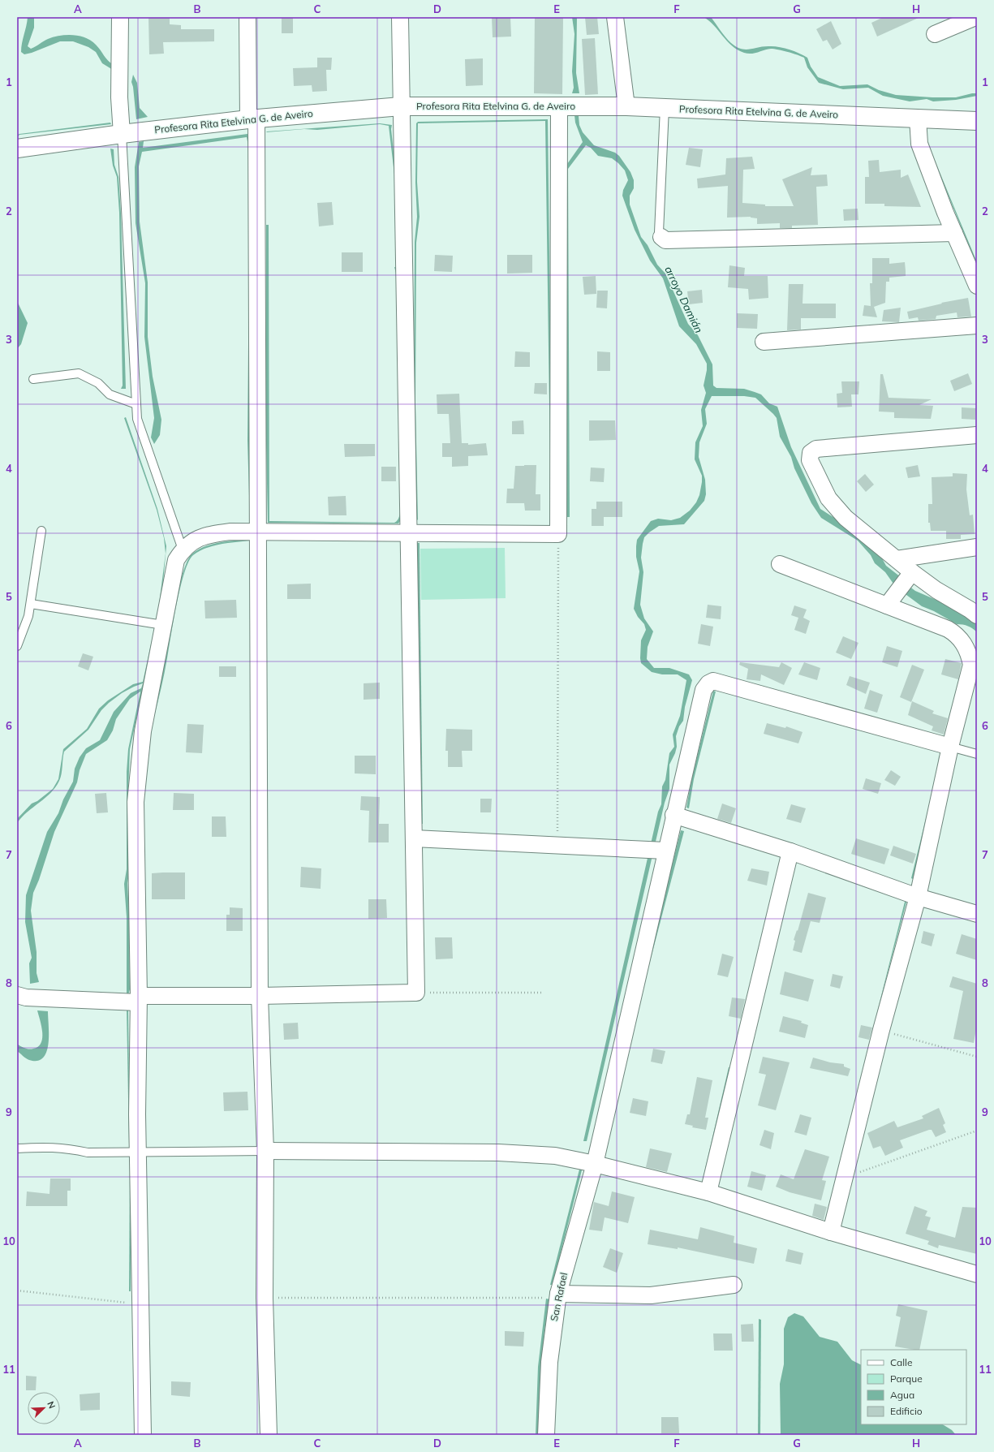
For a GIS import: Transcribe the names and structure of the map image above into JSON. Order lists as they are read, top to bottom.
{
  "streets": {
    "street": ["Profesora Rita Etelvina G. de Aveiro", "San Rafael"]
  },
  "water": ["arroyo Damián"],
  "legend": [
    "Calle",
    "Parque",
    "Agua",
    "Edificio"
  ],
  "north": "top right",
  "grid": {
    "columns": [
      "A",
      "B",
      "C",
      "D",
      "E",
      "F",
      "G",
      "H"
    ],
    "rows": [
      "1",
      "2",
      "3",
      "4",
      "5",
      "6",
      "7",
      "8",
      "9",
      "10",
      "11"
    ]
  }
}
